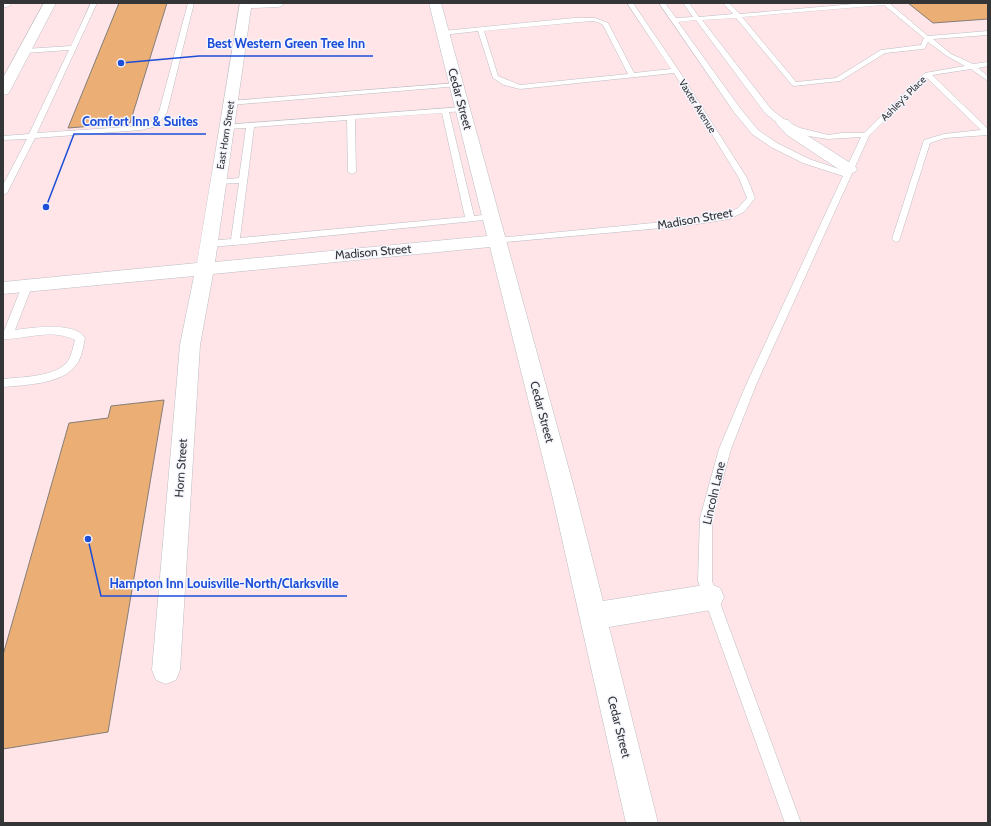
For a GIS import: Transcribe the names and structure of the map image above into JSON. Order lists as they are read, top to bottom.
{
  "streets": {
    "street": [
      "Cedar Street",
      "East Horn Street",
      "Madison Street",
      "Horn Street"
    ],
    "lane": ["Ashley's Place", "Vaxter Avenue", "Lincoln Lane"]
  },
  "crossings": [
    ["Ashley's Place", "Lincoln Lane"],
    ["Cedar Street", "Madison Street"],
    ["Vaxter Avenue", "Madison Street"],
    ["East Horn Street", "Madison Street"],
    ["East Horn Street", "Horn Street"],
    ["Madison Street", "Horn Street"]
  ],
  "places": ["Best Western Green Tree Inn", "Comfort Inn & Suites", "Hampton Inn Louisville-North/Clarksville"]
}
